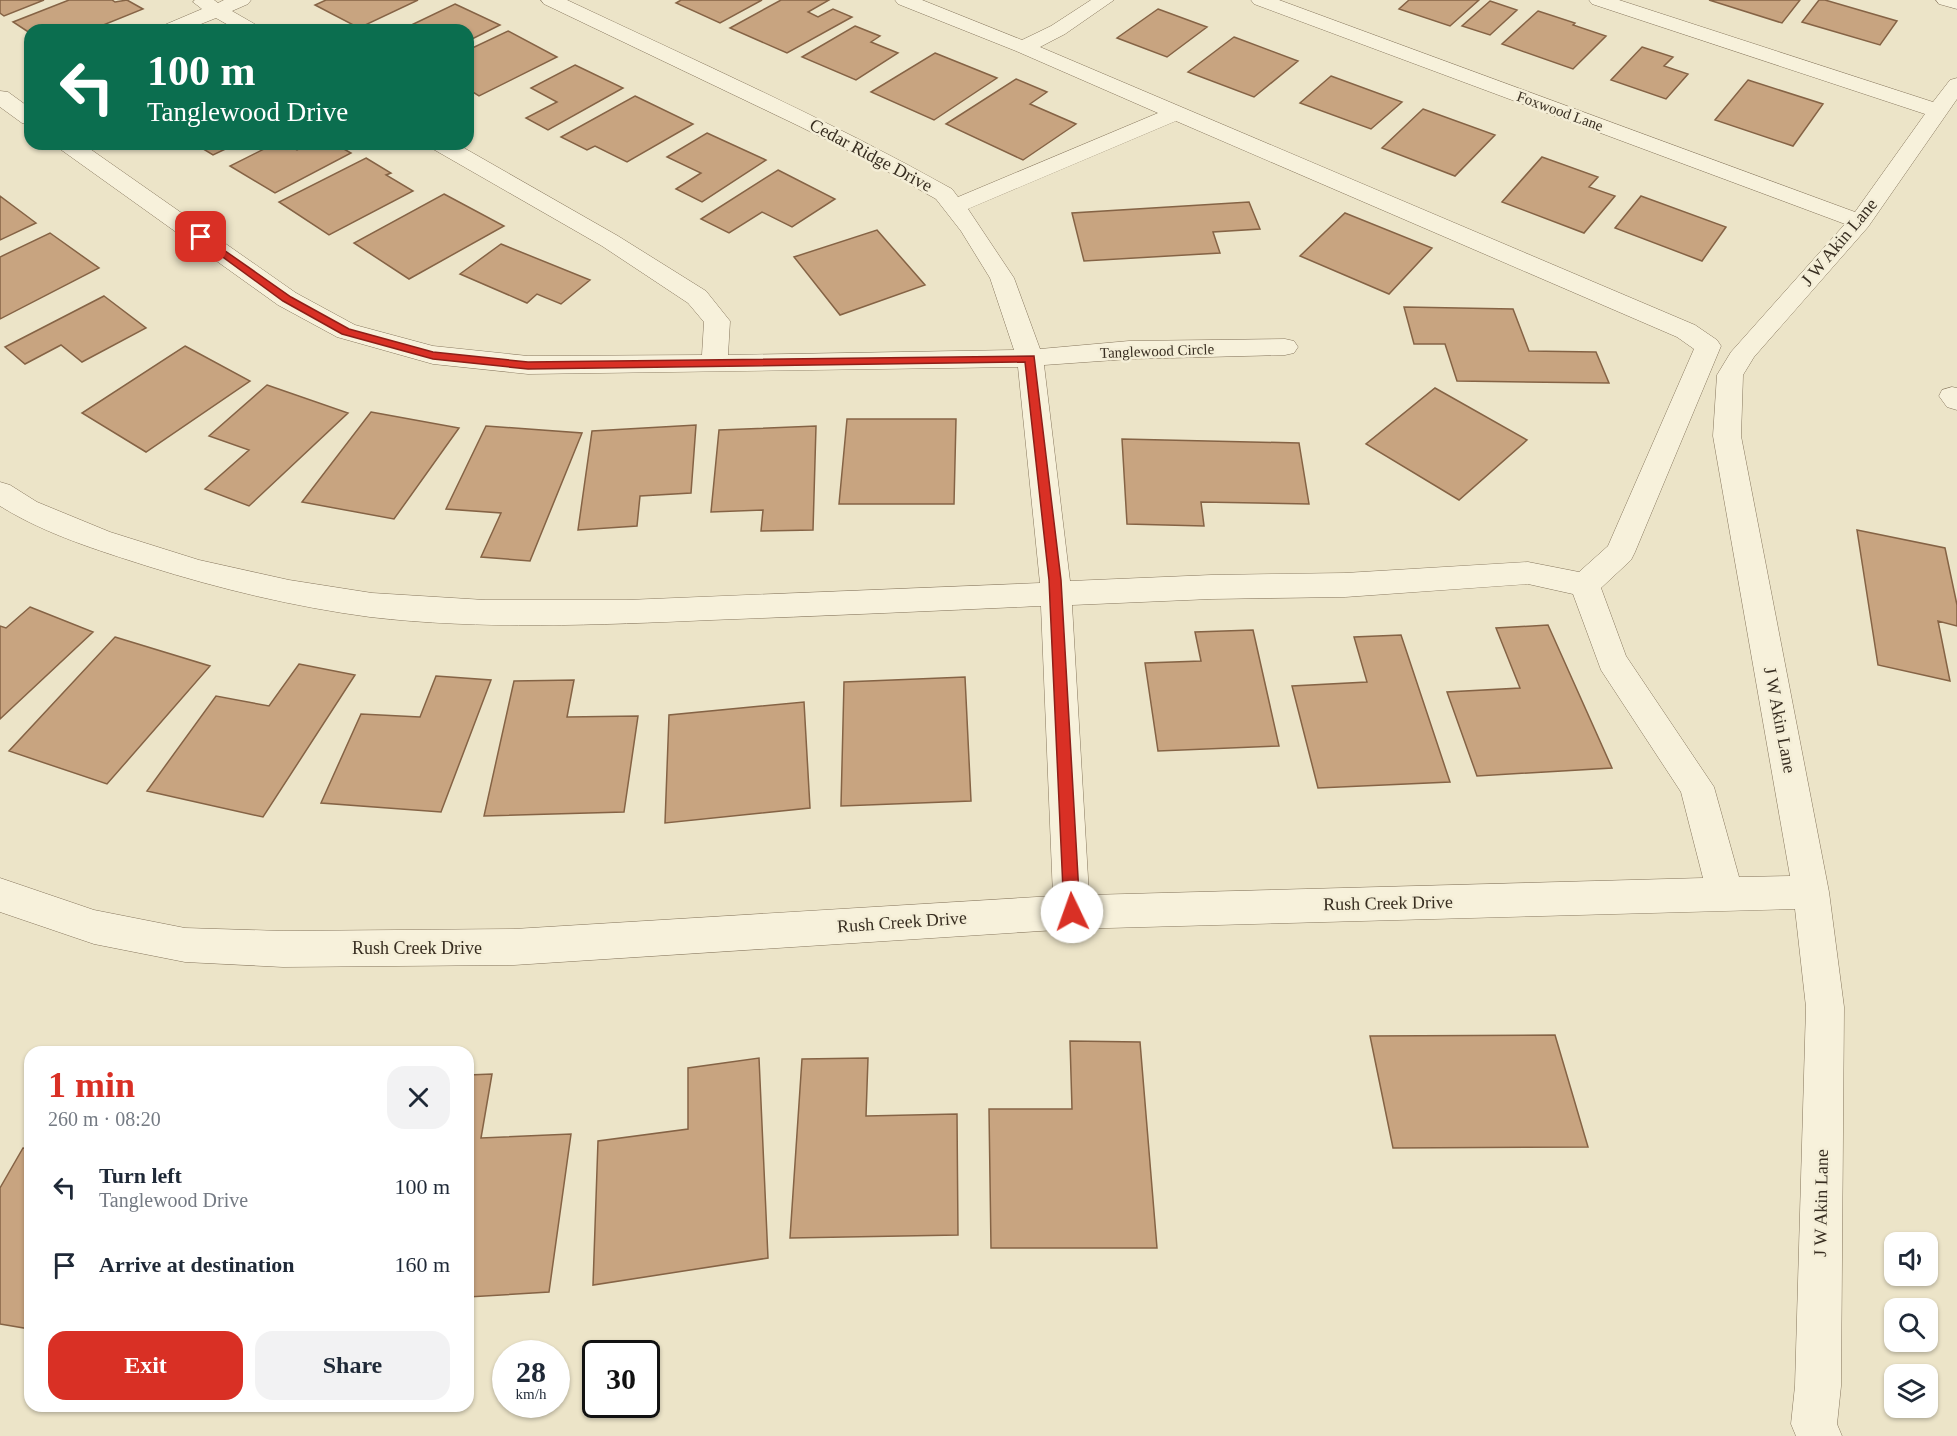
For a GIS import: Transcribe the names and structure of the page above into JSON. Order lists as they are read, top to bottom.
{
  "streets": {
    "street": [
      "Foxwood Lane",
      "Cedar Ridge Drive",
      "J W Akin Lane",
      "Tanglewood Circle",
      "Rush Creek Drive"
    ]
  },
  "crossings": [
    ["Foxwood Lane", "J W Akin Lane"],
    ["Cedar Ridge Drive", "Tanglewood Circle"],
    ["Cedar Ridge Drive", "Rush Creek Drive"],
    ["J W Akin Lane", "Rush Creek Drive"]
  ],
  "page": {
    "turn": ["100 m", "Tanglewood Drive"],
    "heading": ["1 min", "260 m · 08:20"],
    "list": [
      {
        "name": "Turn left",
        "note": "Tanglewood Drive",
        "value": "100 m"
      },
      {
        "name": "Arrive at destination",
        "value": "160 m"
      }
    ],
    "buttons": ["Exit", "Share"],
    "speed": "28 km/h",
    "limit": "30"
  }
}
